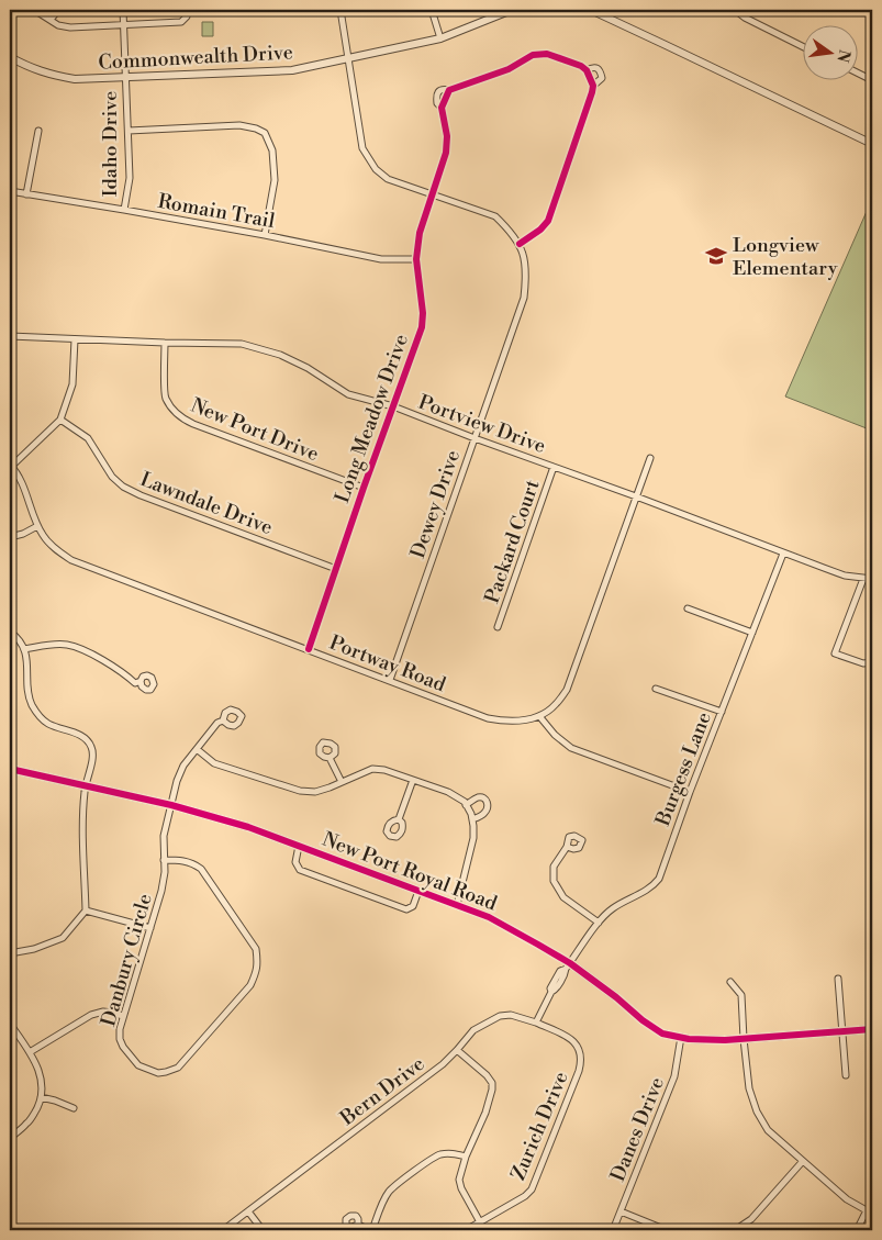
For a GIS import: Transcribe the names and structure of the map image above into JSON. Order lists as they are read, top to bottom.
{
  "streets": {
    "street": [
      "Commonwealth Drive",
      "Idaho Drive",
      "Romain Trail",
      "Long Meadow Drive",
      "Portview Drive",
      "New Port Drive",
      "Lawndale Drive",
      "Dewey Drive",
      "Packard Court",
      "Portway Road",
      "Burgess Lane",
      "New Port Royal Road",
      "Danbury Circle",
      "Bern Drive",
      "Zurich Drive",
      "Danes Drive"
    ]
  },
  "crossings": [
    ["Commonwealth Drive", "Idaho Drive"],
    ["Commonwealth Drive", "Dewey Drive"],
    ["Idaho Drive", "Romain Trail"],
    ["Romain Trail", "Long Meadow Drive"],
    ["Long Meadow Drive", "Portview Drive"],
    ["Long Meadow Drive", "New Port Drive"],
    ["Long Meadow Drive", "Lawndale Drive"],
    ["Long Meadow Drive", "Dewey Drive"],
    ["Long Meadow Drive", "Portway Road"],
    ["Portview Drive", "New Port Drive"],
    ["Portview Drive", "Dewey Drive"],
    ["Portview Drive", "Packard Court"],
    ["Portview Drive", "Portway Road"],
    ["Portview Drive", "Burgess Lane"],
    ["Dewey Drive", "Portway Road"],
    ["Burgess Lane", "New Port Royal Road"],
    ["New Port Royal Road", "Danbury Circle"],
    ["New Port Royal Road", "Danes Drive"],
    ["Bern Drive", "Zurich Drive"]
  ],
  "places": {
    "school or university": ["Longview Elementary"]
  },
  "north": "right"
}
